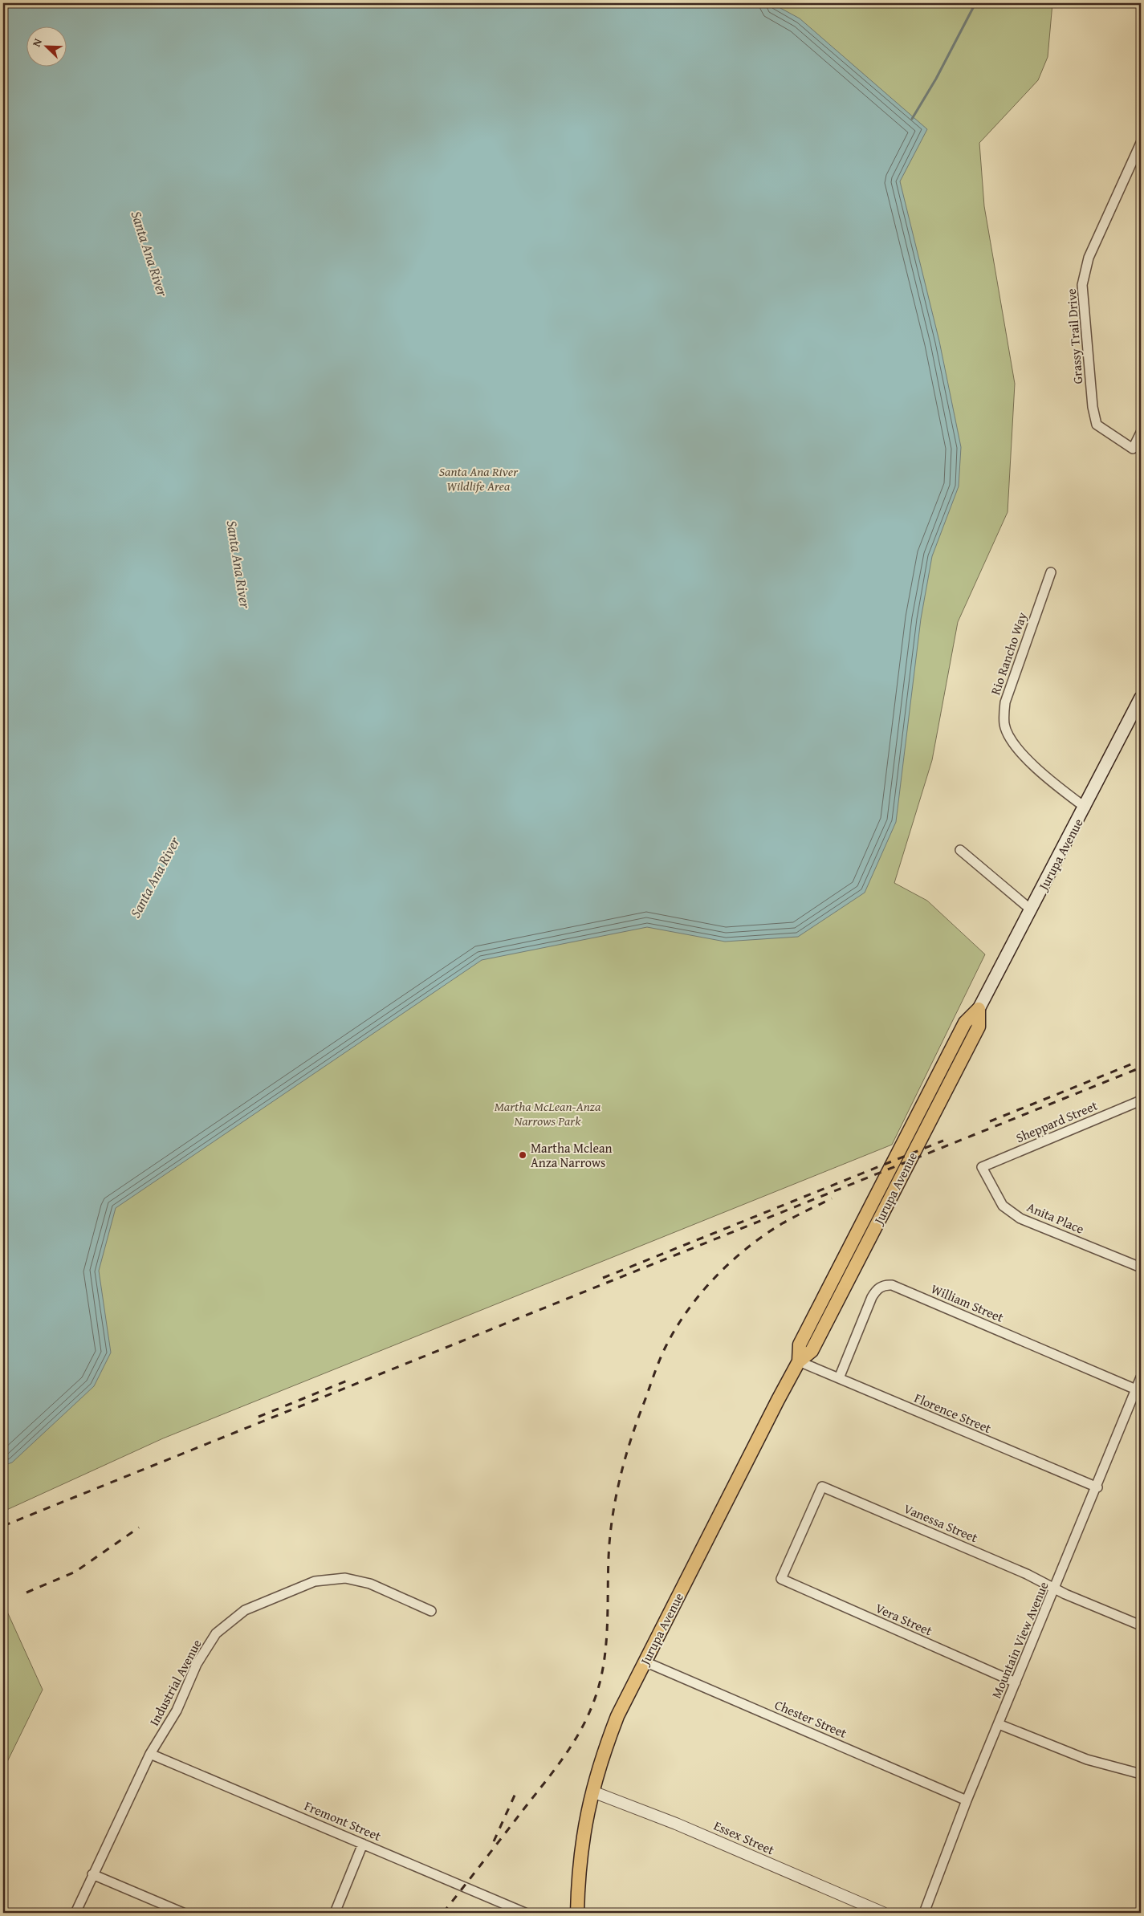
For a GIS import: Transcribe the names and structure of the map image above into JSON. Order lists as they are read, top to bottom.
{
  "streets": {
    "main road": ["Jurupa Avenue"],
    "street": [
      "Grassy Trail Drive",
      "Rio Rancho Way",
      "Sheppard Street",
      "Anita Place",
      "William Street",
      "Florence Street",
      "Vanessa Street",
      "Vera Street",
      "Mountain View Avenue",
      "Industrial Avenue",
      "Chester Street",
      "Fremont Street",
      "Essex Street"
    ]
  },
  "crossings": [
    ["Rio Rancho Way", "Jurupa Avenue"],
    ["Jurupa Avenue", "Florence Street"],
    ["Jurupa Avenue", "Chester Street"],
    ["Jurupa Avenue", "Essex Street"],
    ["Sheppard Street", "Anita Place"],
    ["William Street", "Florence Street"],
    ["William Street", "Mountain View Avenue"],
    ["Florence Street", "Mountain View Avenue"],
    ["Vanessa Street", "Vera Street"],
    ["Vanessa Street", "Mountain View Avenue"],
    ["Vera Street", "Mountain View Avenue"],
    ["Mountain View Avenue", "Chester Street"],
    ["Industrial Avenue", "Fremont Street"]
  ],
  "water": ["Santa Ana River"],
  "parks": ["Santa Ana River Wildlife Area", "Martha McLean-Anza Narrows Park"],
  "places": ["Martha Mclean Anza Narrows"],
  "north": "top left"
}
